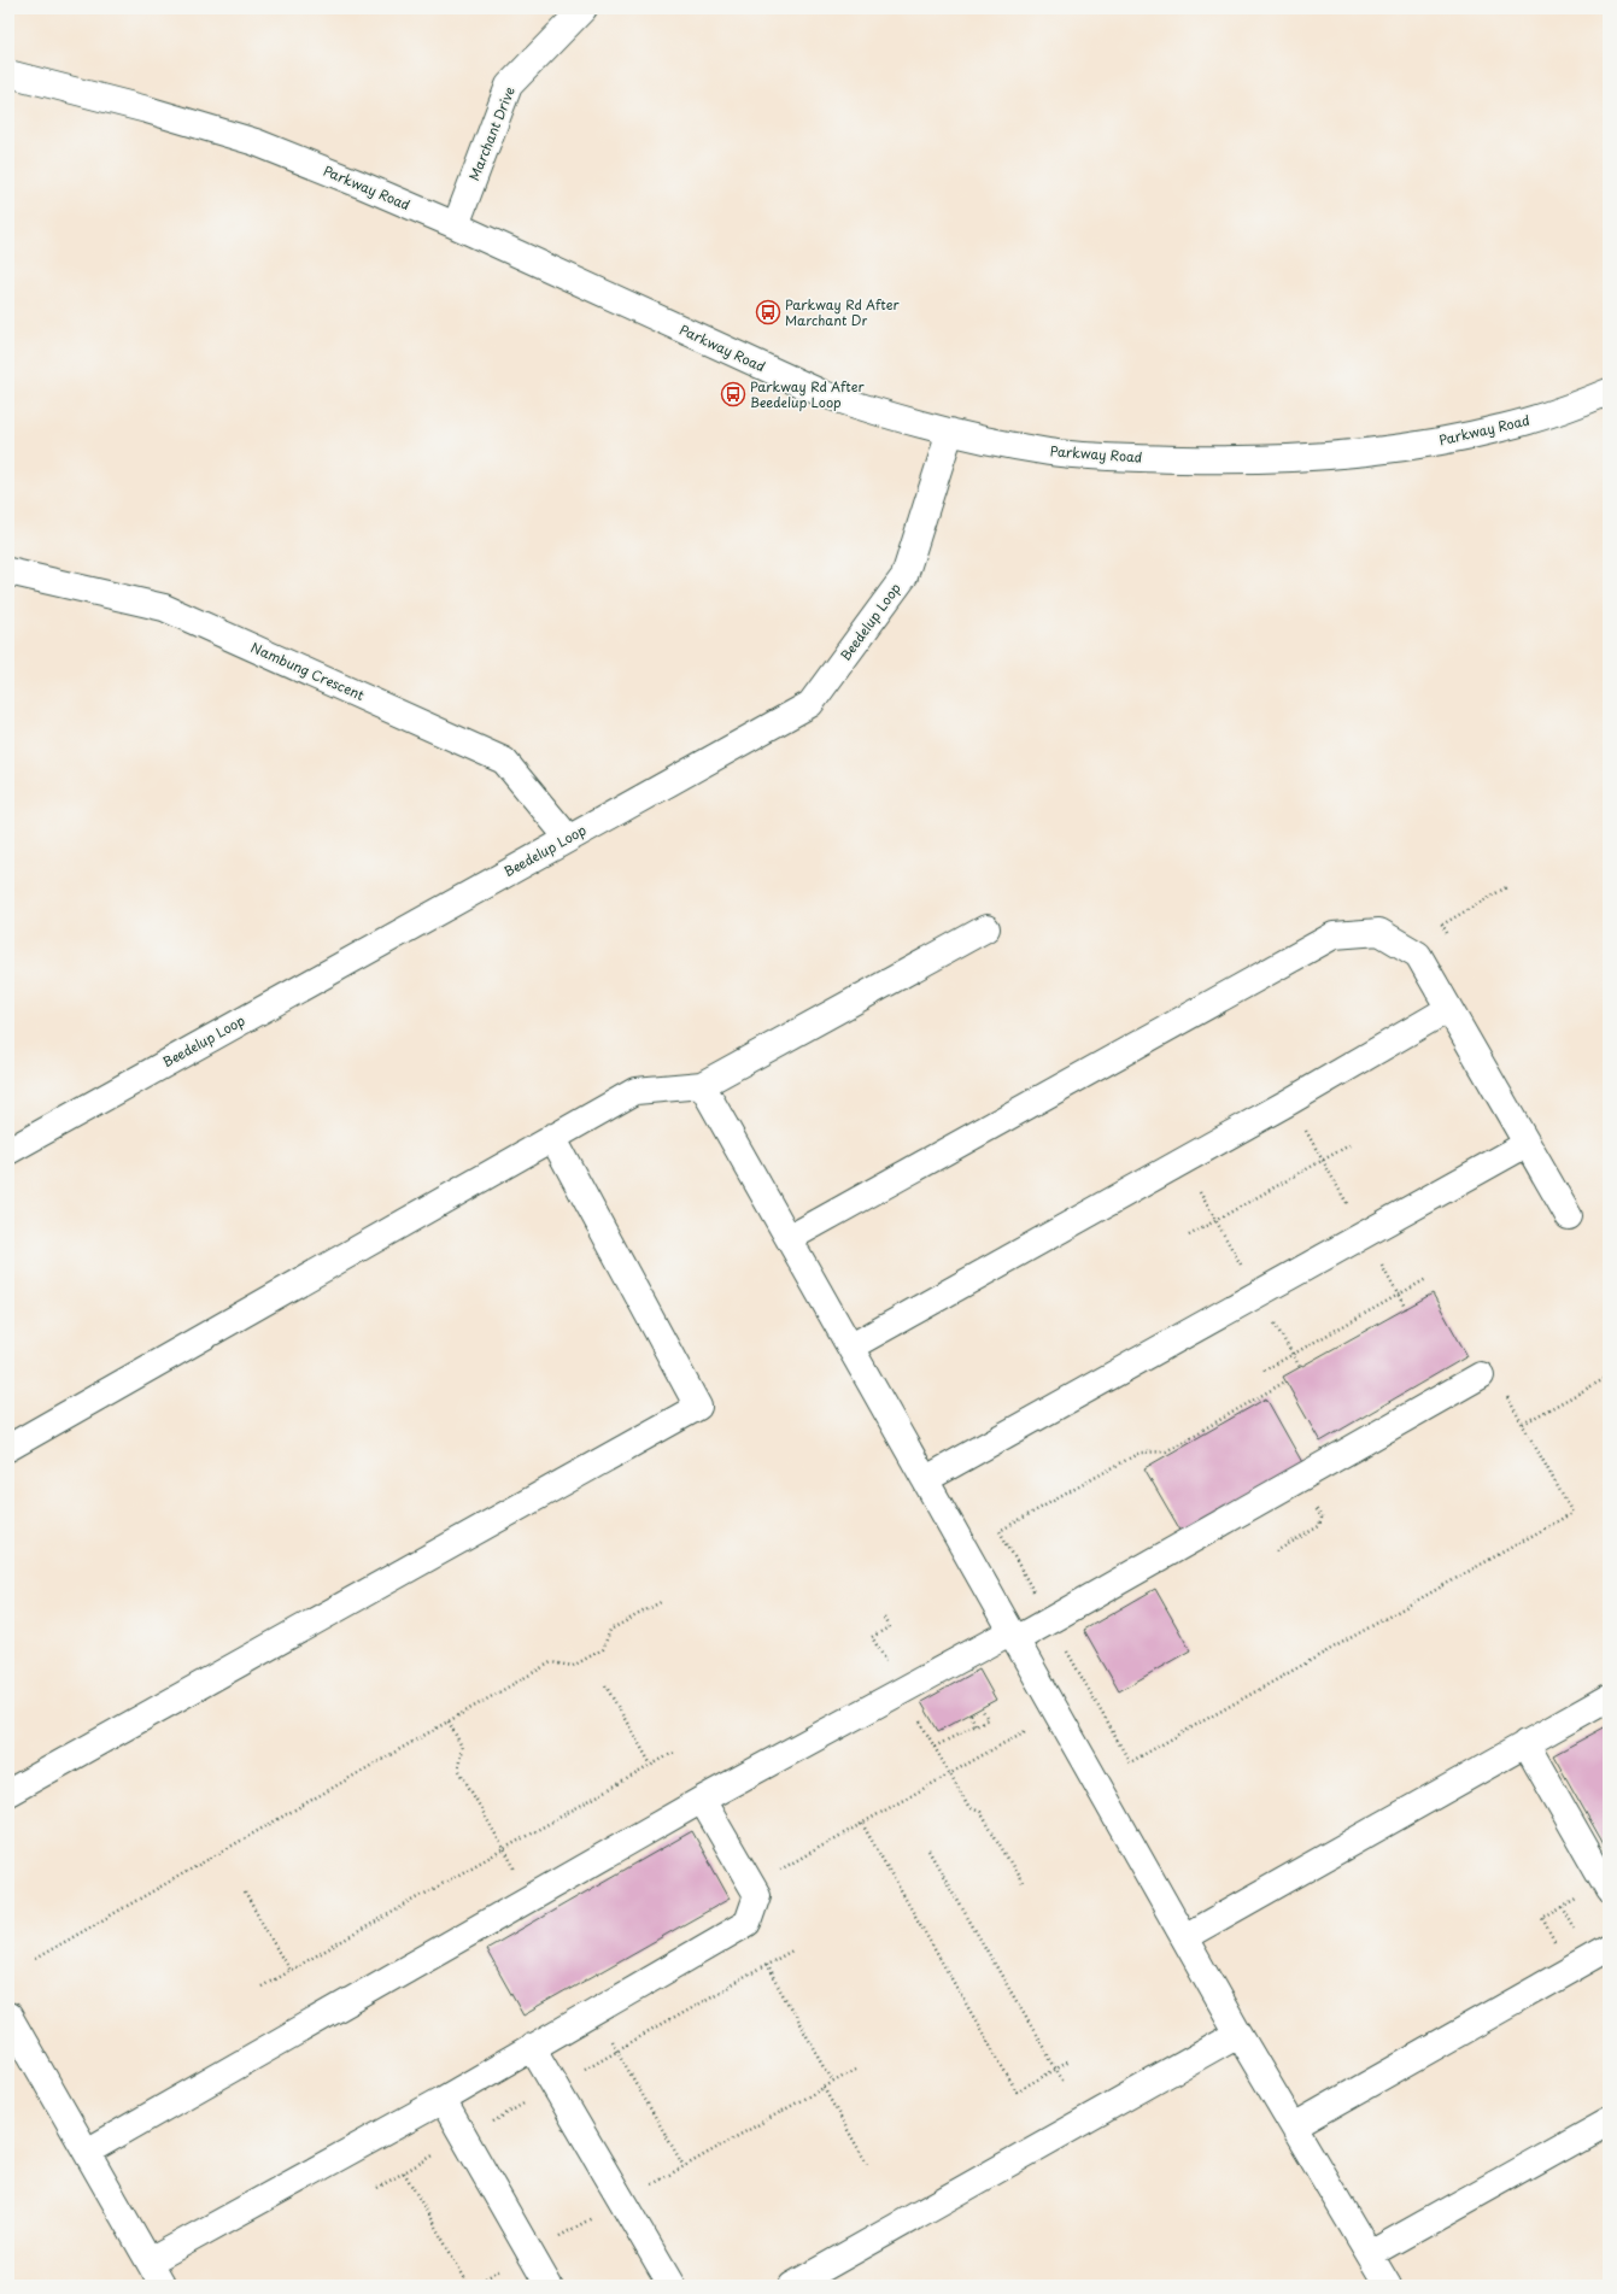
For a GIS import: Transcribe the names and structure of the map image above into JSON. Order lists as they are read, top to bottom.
{
  "streets": {
    "street": [
      "Marchant Drive",
      "Parkway Road",
      "Beedelup Loop",
      "Nambung Crescent"
    ]
  },
  "crossings": [
    ["Marchant Drive", "Parkway Road"],
    ["Parkway Road", "Beedelup Loop"],
    ["Beedelup Loop", "Nambung Crescent"]
  ],
  "places": {
    "bus stop": ["Parkway Rd After Marchant Dr", "Parkway Rd After Beedelup Loop"]
  }
}
